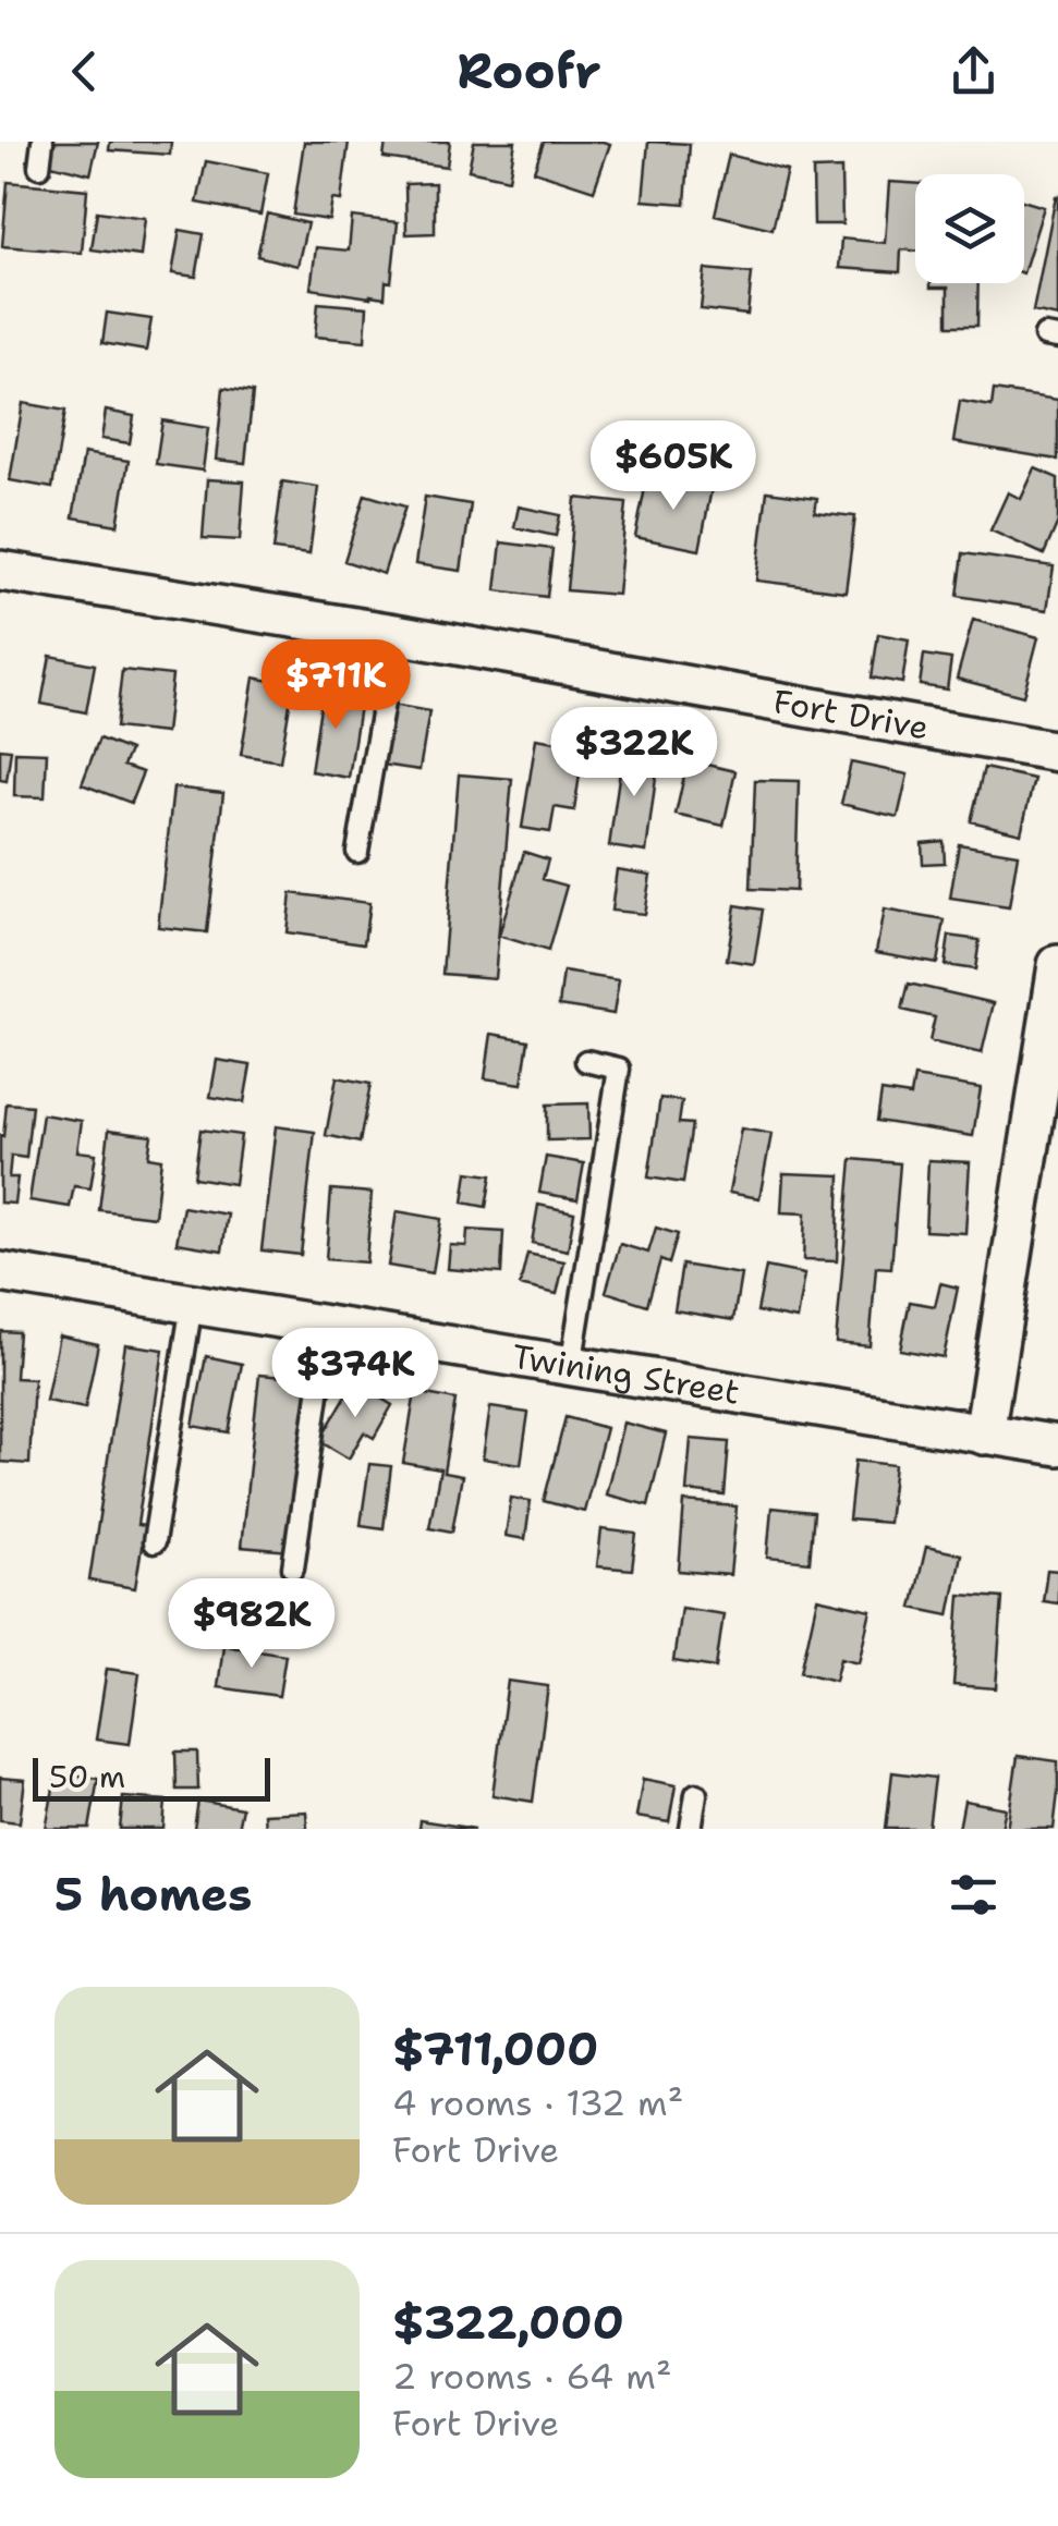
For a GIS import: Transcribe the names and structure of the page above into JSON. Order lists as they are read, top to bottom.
{
  "streets": {
    "street": ["Fort Drive", "Twining Street"]
  },
  "scale_bar": "50 m",
  "page": {
    "header": "Roofr",
    "price": [
      "$605K",
      "$711K",
      "$322K",
      "$374K",
      "$982K"
    ],
    "scale": "50 m",
    "heading": "5 homes",
    "list": [
      {
        "name": "$711,000",
        "note": "4 rooms · 132 m² · Fort Drive"
      },
      {
        "name": "$322,000",
        "note": "2 rooms · 64 m² · Fort Drive"
      }
    ]
  }
}
